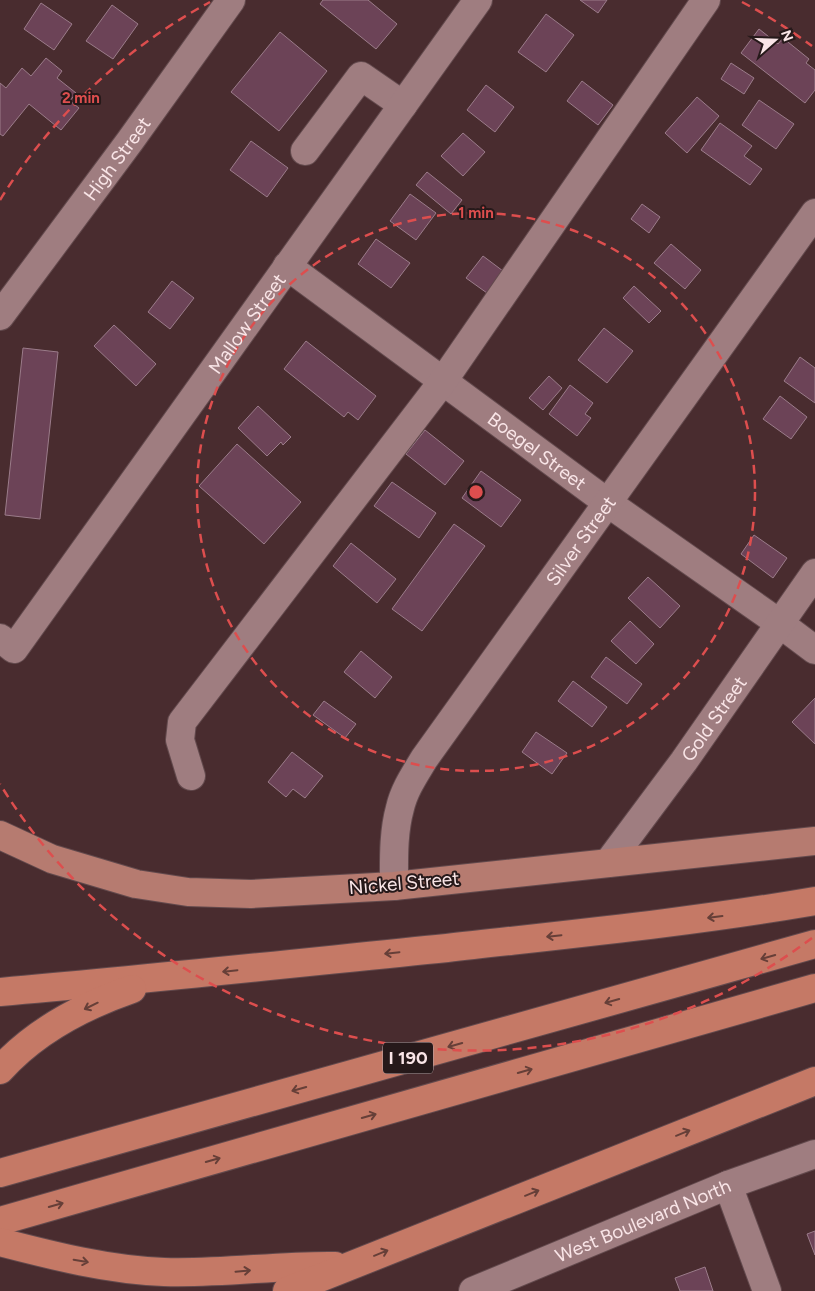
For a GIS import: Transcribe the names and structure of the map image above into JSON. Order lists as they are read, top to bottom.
{
  "streets": {
    "highway": ["I 190"],
    "main road": ["Nickel Street"],
    "street": [
      "High Street",
      "Mallow Street",
      "Boegel Street",
      "Silver Street",
      "Gold Street",
      "West Boulevard North"
    ]
  },
  "crossings": [
    ["Mallow Street", "Boegel Street"],
    ["Boegel Street", "Silver Street"],
    ["Boegel Street", "Gold Street"],
    ["Silver Street", "Nickel Street"],
    ["Gold Street", "Nickel Street"]
  ],
  "north": "right",
  "rings": ["2 min", "1 min"]
}
